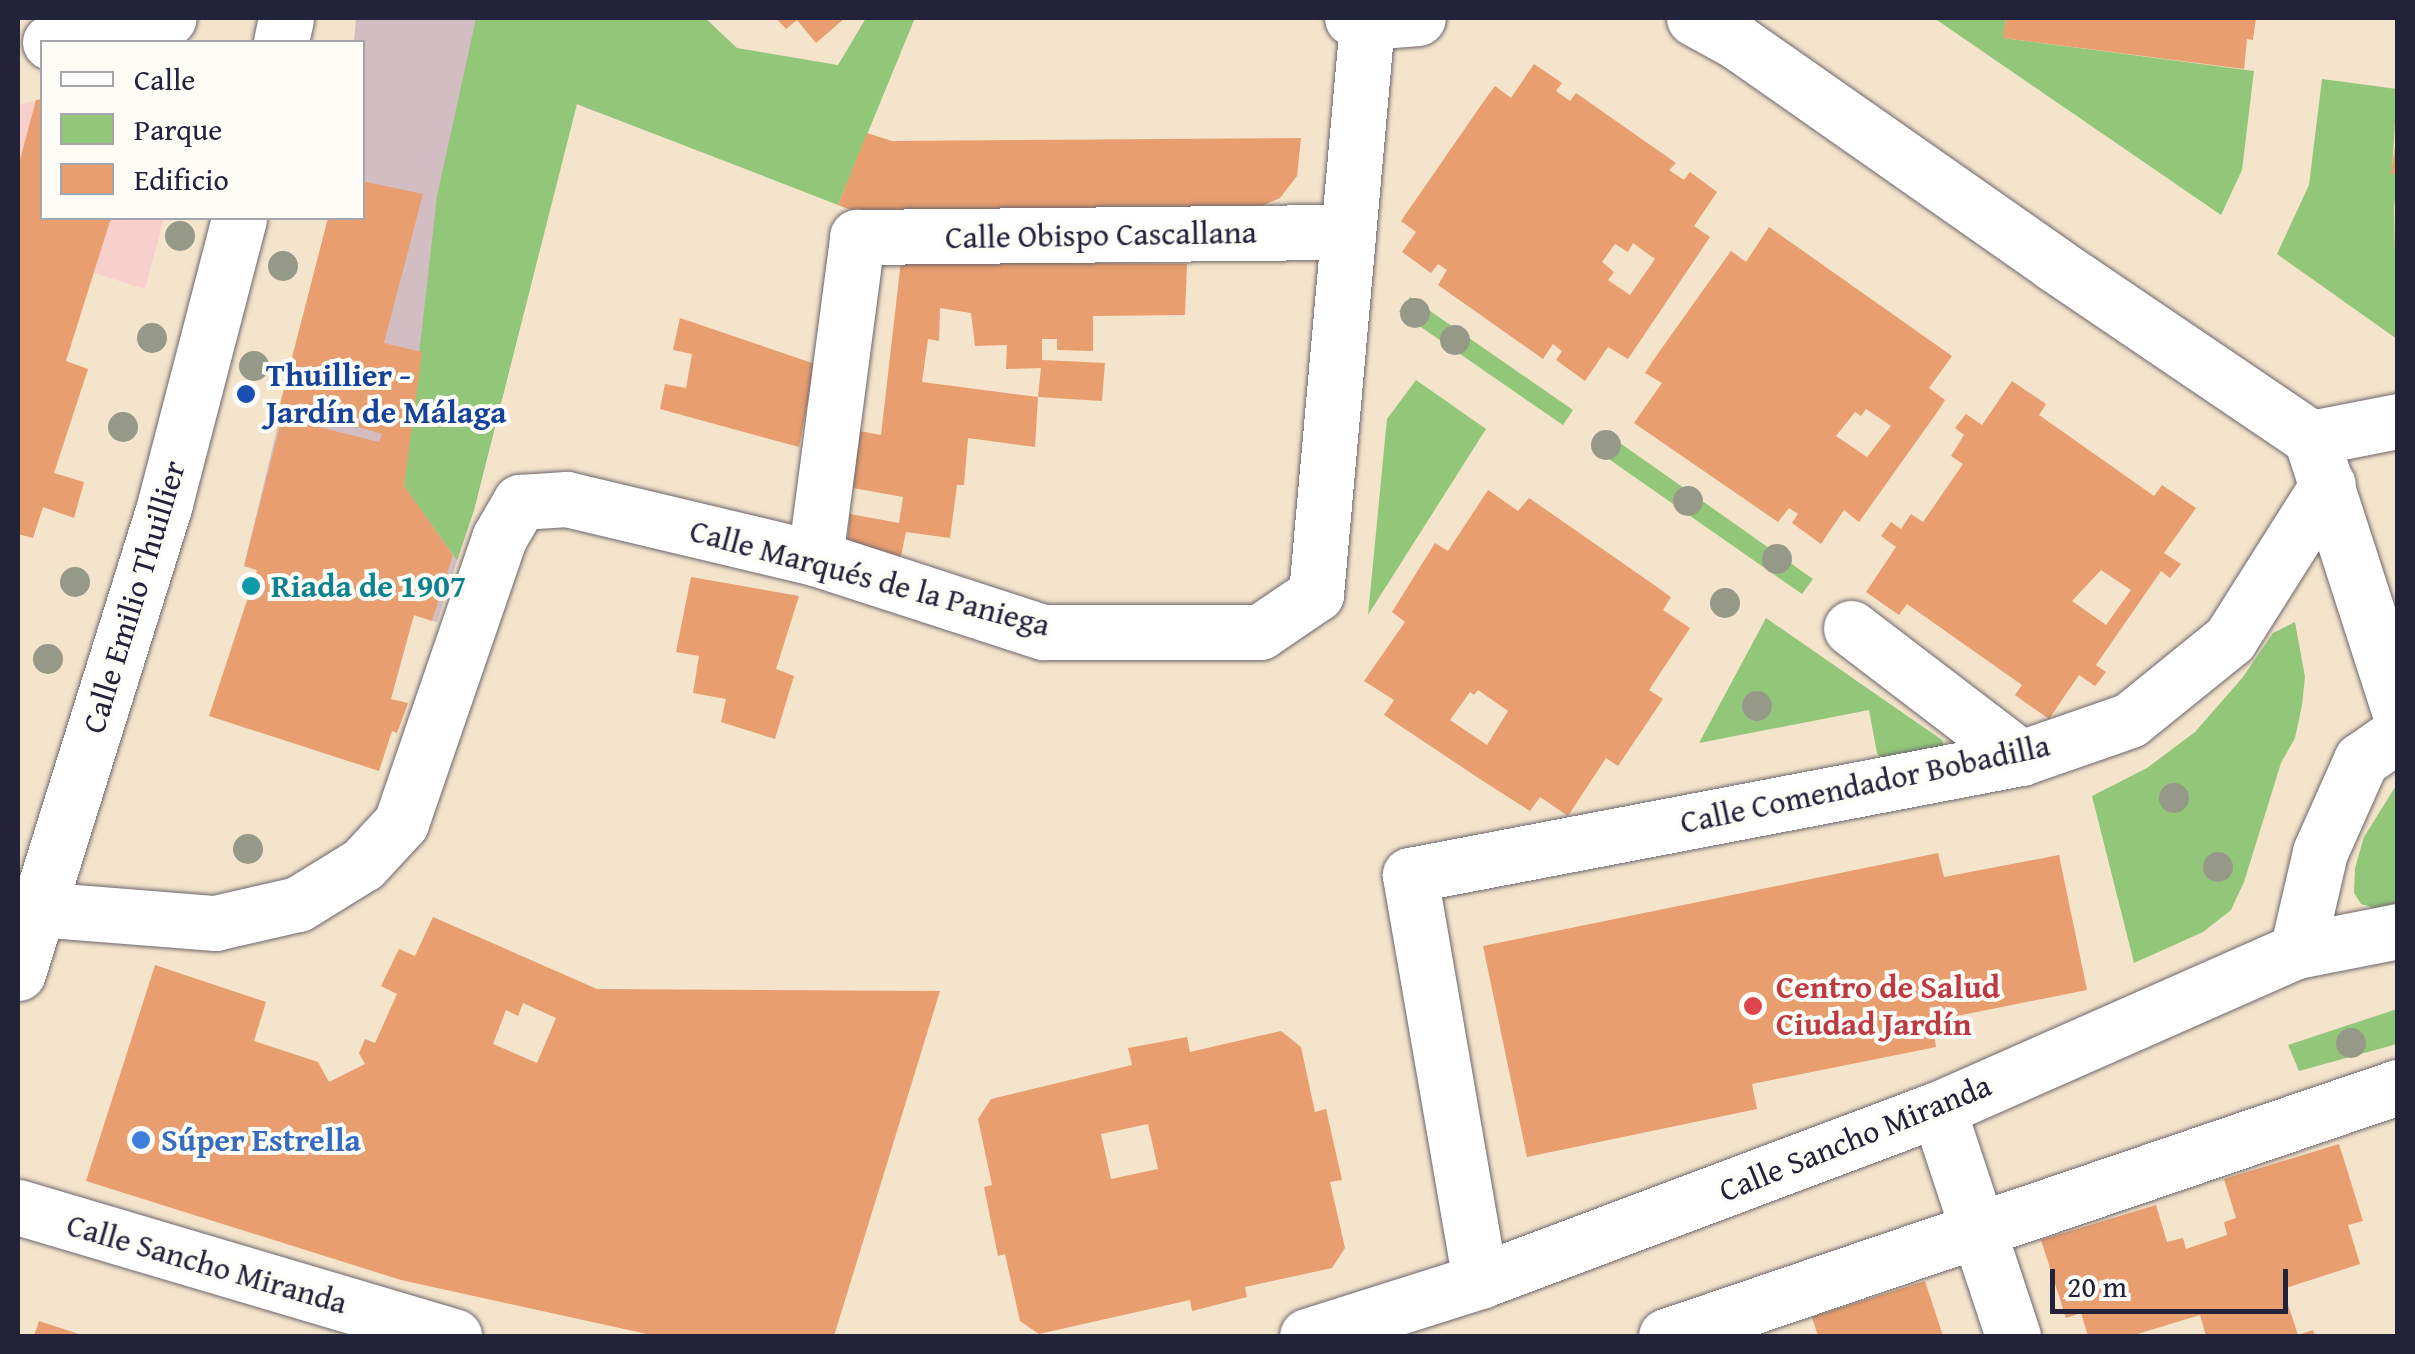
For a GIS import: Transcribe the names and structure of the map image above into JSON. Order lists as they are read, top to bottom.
{
  "streets": {
    "street": [
      "Calle Obispo Cascallana",
      "Calle Marqués de la Paniega",
      "Calle Emilio Thuillier",
      "Calle Comendador Bobadilla",
      "Calle Sancho Miranda"
    ]
  },
  "crossings": [
    ["Calle Obispo Cascallana", "Calle Marqués de la Paniega"],
    ["Calle Marqués de la Paniega", "Calle Emilio Thuillier"],
    ["Calle Comendador Bobadilla", "Calle Sancho Miranda"]
  ],
  "places": [
    "Thuillier - Jardín de Málaga",
    "Riada de 1907",
    "Centro de Salud Ciudad Jardín",
    "Súper Estrella"
  ],
  "legend": ["Calle", "Parque", "Edificio"],
  "scale_bar": "20 m"
}
